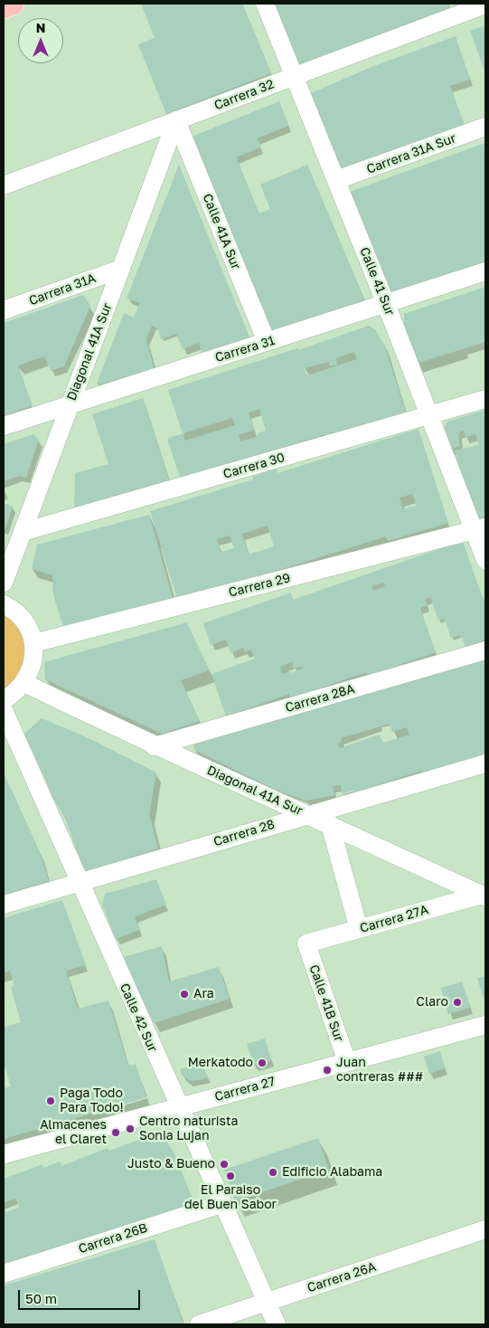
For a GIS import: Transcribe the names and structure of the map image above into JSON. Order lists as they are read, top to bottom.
{
  "streets": {
    "street": [
      "Carrera 32",
      "Carrera 31A Sur",
      "Calle 41A Sur",
      "Calle 41 Sur",
      "Carrera 31A",
      "Carrera 31",
      "Diagonal 41A Sur",
      "Carrera 30",
      "Carrera 29",
      "Carrera 28A",
      "Carrera 28",
      "Carrera 27A",
      "Calle 41B Sur",
      "Calle 42 Sur",
      "Carrera 27",
      "Carrera 26B",
      "Carrera 26A"
    ]
  },
  "crossings": [
    ["Carrera 32", "Calle 41A Sur"],
    ["Carrera 32", "Calle 41 Sur"],
    ["Carrera 32", "Diagonal 41A Sur"],
    ["Carrera 31A Sur", "Calle 41 Sur"],
    ["Calle 41A Sur", "Carrera 31"],
    ["Calle 41A Sur", "Diagonal 41A Sur"],
    ["Calle 41 Sur", "Carrera 31"],
    ["Calle 41 Sur", "Carrera 30"],
    ["Calle 41 Sur", "Carrera 29"],
    ["Carrera 31A", "Diagonal 41A Sur"],
    ["Carrera 31", "Diagonal 41A Sur"],
    ["Diagonal 41A Sur", "Carrera 30"],
    ["Diagonal 41A Sur", "Carrera 28A"],
    ["Diagonal 41A Sur", "Carrera 28"],
    ["Diagonal 41A Sur", "Carrera 27A"],
    ["Carrera 28", "Calle 42 Sur"],
    ["Carrera 27A", "Calle 41B Sur"],
    ["Calle 41B Sur", "Carrera 27"],
    ["Calle 42 Sur", "Carrera 27"],
    ["Calle 42 Sur", "Carrera 26B"],
    ["Calle 42 Sur", "Carrera 26A"]
  ],
  "places": [
    "Ara",
    "Claro",
    "Merkatodo",
    "Juan contreras ###",
    "Paga Todo Para Todo!",
    "Centro naturista Sonia Lujan",
    "Almacenes el Claret",
    "Justo & Bueno",
    "Edificio Alabama",
    "El Paraiso del Buen Sabor"
  ],
  "scale_bar": "50 m",
  "north": "top"
}
